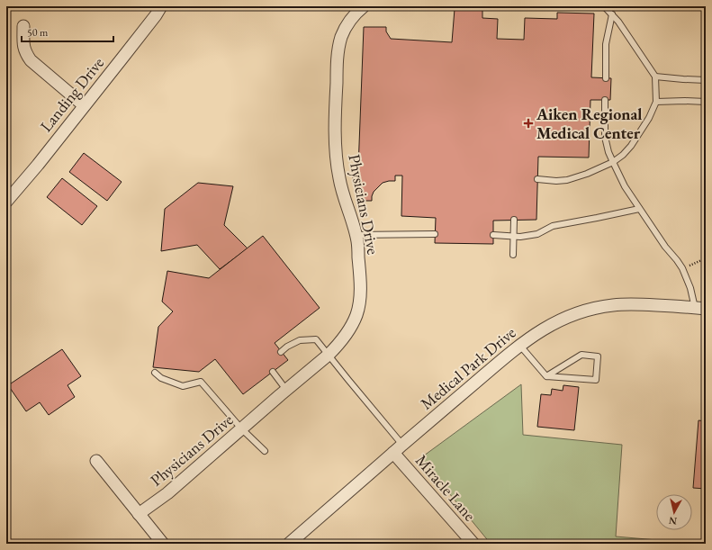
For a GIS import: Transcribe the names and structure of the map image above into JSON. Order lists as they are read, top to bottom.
{
  "streets": {
    "street": [
      "Landing Drive",
      "Physicians Drive",
      "Medical Park Drive",
      "Miracle Lane"
    ]
  },
  "crossings": [
    ["Medical Park Drive", "Miracle Lane"]
  ],
  "places": {
    "health": ["Aiken Regional Medical Center"]
  },
  "scale_bar": "50 m",
  "north": "bottom"
}
